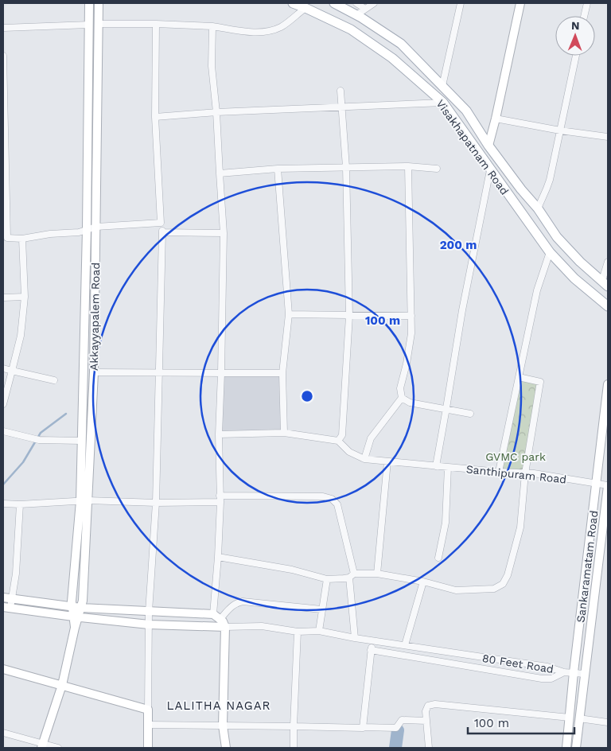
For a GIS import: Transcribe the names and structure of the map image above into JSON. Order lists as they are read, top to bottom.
{
  "streets": {
    "main road": ["Visakhapatnam Road", "Akkayyapalem Road", "Sankaramatam Road"],
    "street": ["Santhipuram Road", "80 Feet Road"]
  },
  "crossings": [
    ["Santhipuram Road", "Sankaramatam Road"]
  ],
  "districts": ["LALITHA NAGAR"],
  "parks": ["GVMC park"],
  "scale_bar": "100 m",
  "north": "top",
  "rings": ["200 m", "100 m"]
}
